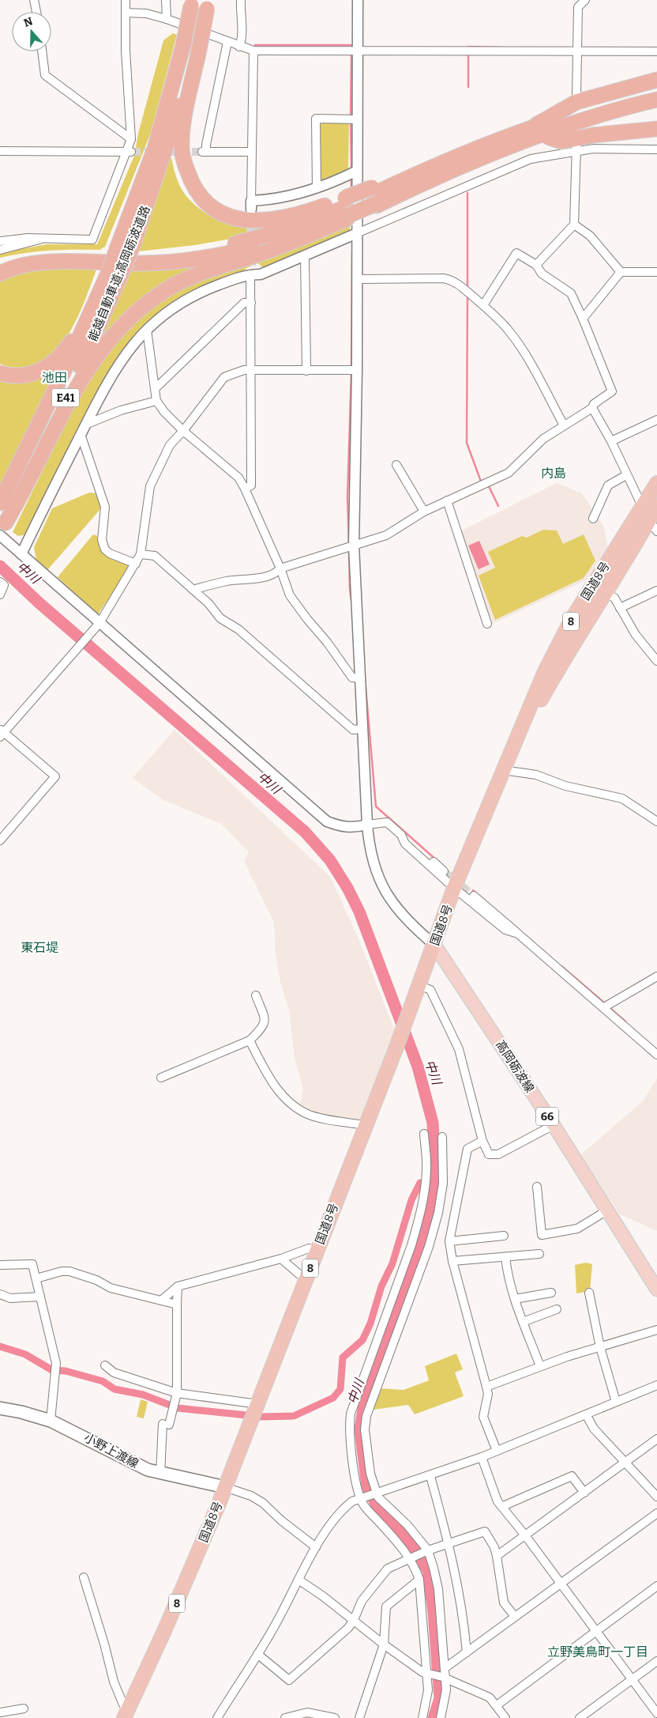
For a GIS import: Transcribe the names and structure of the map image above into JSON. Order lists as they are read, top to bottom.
{
  "streets": {
    "highway": [
      "能越自動車道;高岡砺波道路",
      "E41",
      "国道8号",
      "8"
    ],
    "main road": ["高岡砺波線", "66", "小野上渡線"]
  },
  "crossings": [
    ["国道8号", "高岡砺波線"],
    ["国道8号", "小野上渡線"]
  ],
  "districts": [
    "池田",
    "内島",
    "東石堤",
    "立野美鳥町一丁目"
  ],
  "water": ["中川"],
  "north": "top"
}
